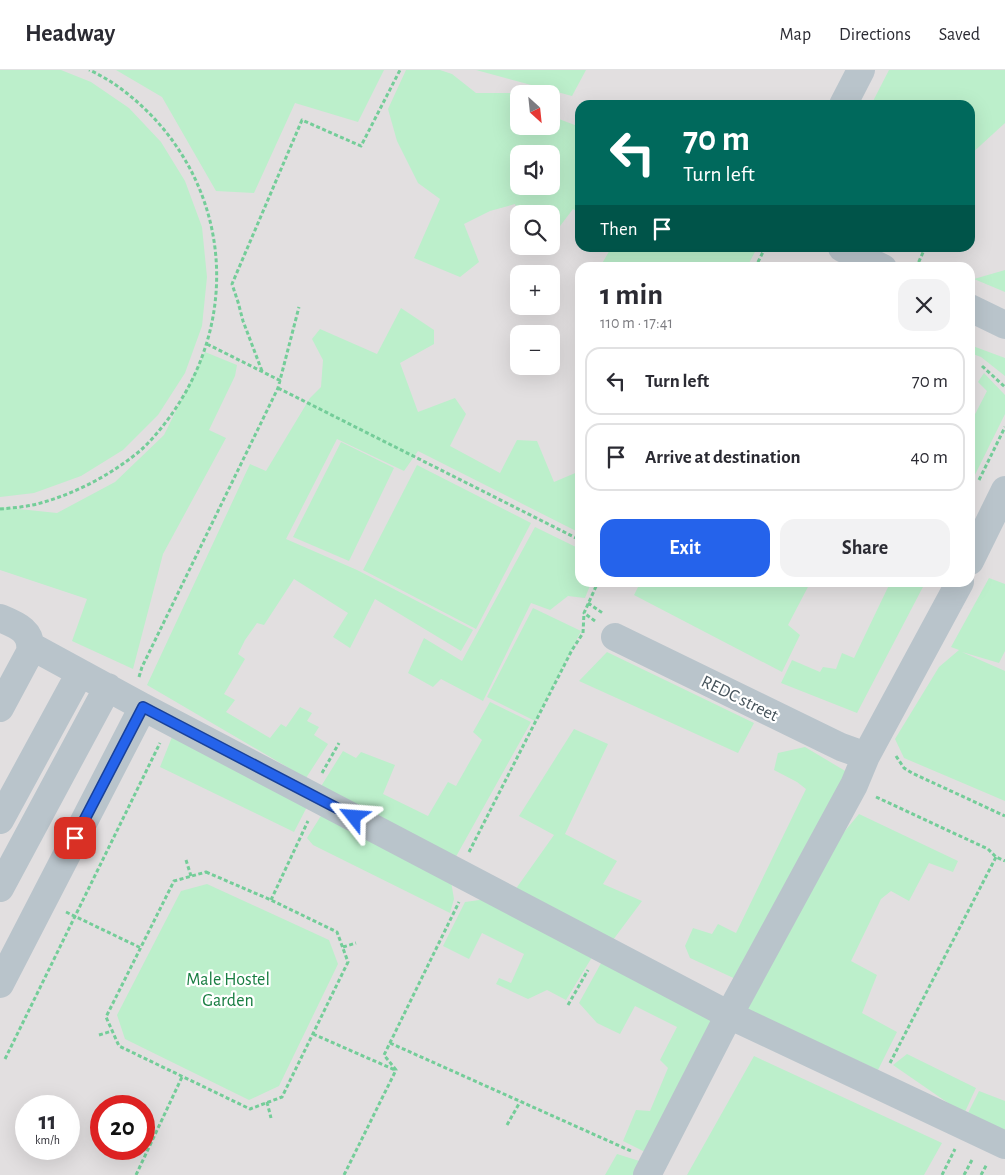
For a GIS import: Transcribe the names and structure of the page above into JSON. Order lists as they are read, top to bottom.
{
  "streets": {
    "lane": ["REDC street"]
  },
  "parks": ["Male Hostel Garden"],
  "north": "bottom right",
  "page": {
    "header": "Headway",
    "nav": ["Map", "Directions", "Saved"],
    "map_buttons": ["+", "−"],
    "turn": ["70 m", "Turn left"],
    "then": "Then",
    "heading": ["1 min", "110 m · 17:41"],
    "list": [
      {
        "name": "Turn left",
        "value": "70 m"
      },
      {
        "name": "Arrive at destination",
        "value": "40 m"
      }
    ],
    "buttons": ["Exit", "Share"],
    "speed": "11 km/h",
    "limit": "20"
  }
}
